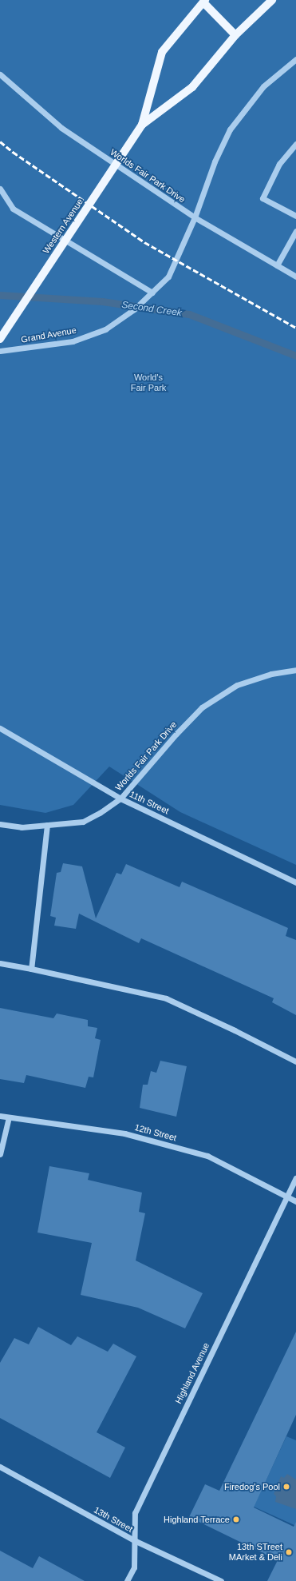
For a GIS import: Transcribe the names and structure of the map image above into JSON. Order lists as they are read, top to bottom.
{
  "streets": {
    "main road": ["Western Avenue"],
    "street": [
      "Worlds Fair Park Drive",
      "Grand Avenue",
      "11th Street",
      "12th Street",
      "Highland Avenue",
      "13th Street"
    ]
  },
  "crossings": [
    ["Worlds Fair Park Drive", "Grand Avenue"],
    ["Worlds Fair Park Drive", "11th Street"],
    ["12th Street", "Highland Avenue"],
    ["Highland Avenue", "13th Street"]
  ],
  "water": ["Second Creek"],
  "parks": ["World's Fair Park"],
  "places": ["Firedog's Pool", "Highland Terrace", "13th STreet MArket & Deli"]
}
